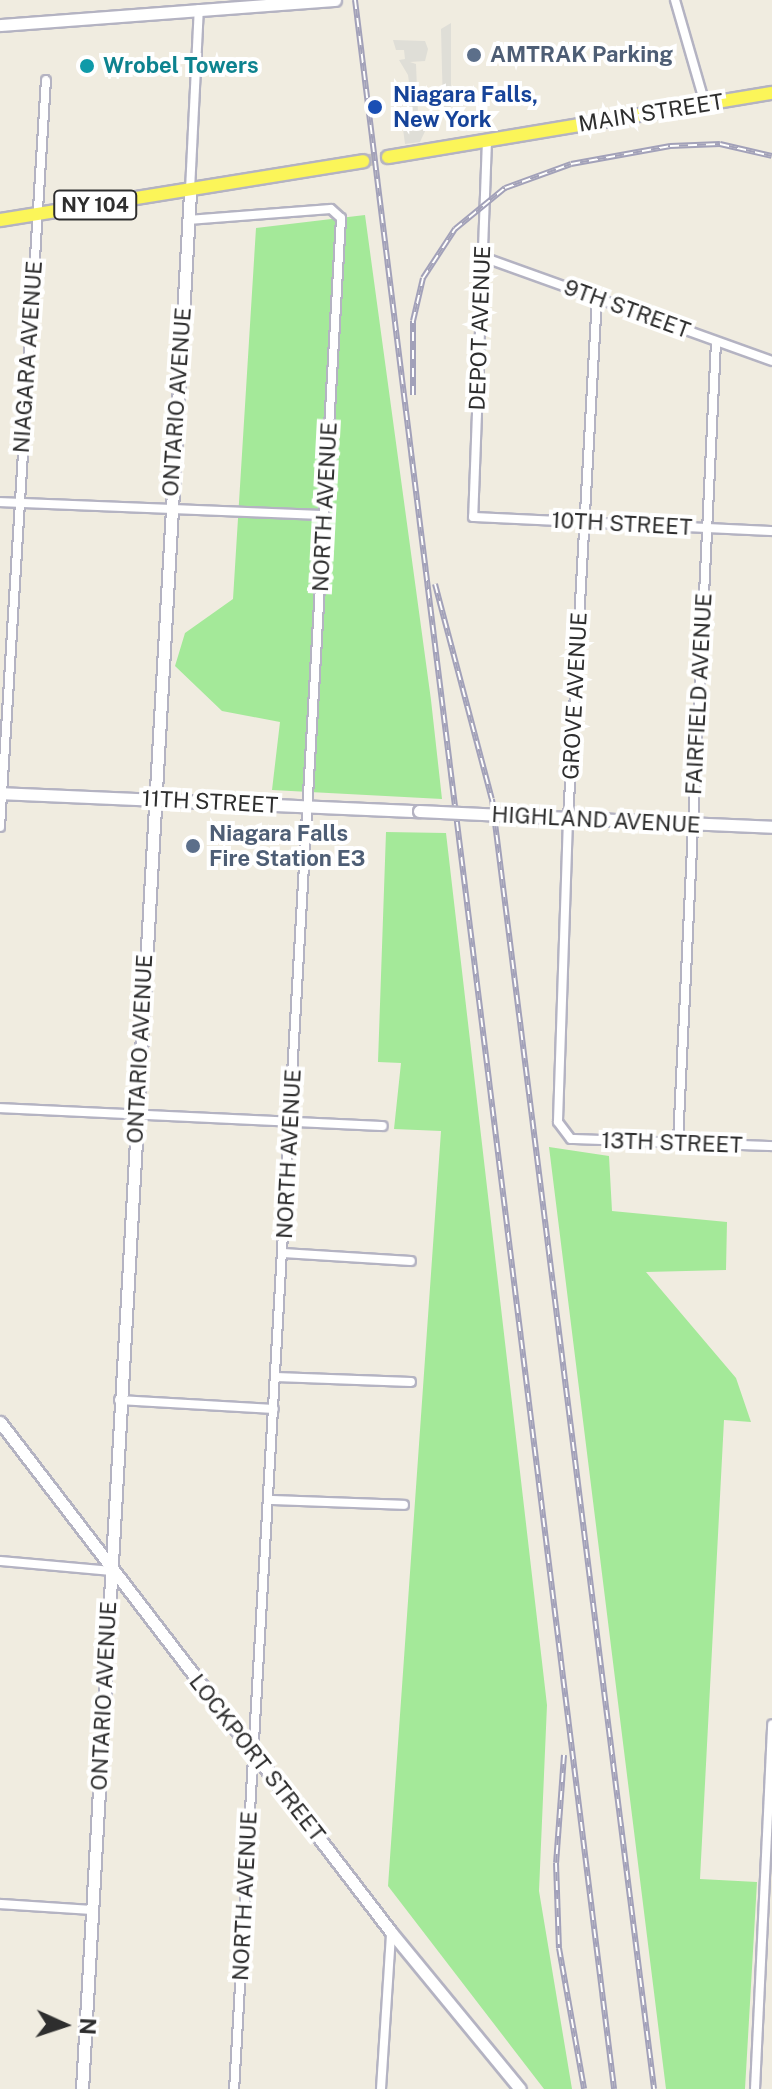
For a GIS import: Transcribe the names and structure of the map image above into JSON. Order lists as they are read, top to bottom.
{
  "streets": {
    "main road": ["MAIN STREET", "NY 104"],
    "street": [
      "9TH STREET",
      "DEPOT AVENUE",
      "NIAGARA AVENUE",
      "ONTARIO AVENUE",
      "NORTH AVENUE",
      "10TH STREET",
      "FAIRFIELD AVENUE",
      "GROVE AVENUE",
      "11TH STREET",
      "HIGHLAND AVENUE",
      "13TH STREET",
      "LOCKPORT STREET"
    ]
  },
  "crossings": [
    ["MAIN STREET", "DEPOT AVENUE"],
    ["NY 104", "NIAGARA AVENUE"],
    ["NY 104", "ONTARIO AVENUE"],
    ["9TH STREET", "DEPOT AVENUE"],
    ["9TH STREET", "FAIRFIELD AVENUE"],
    ["9TH STREET", "GROVE AVENUE"],
    ["DEPOT AVENUE", "10TH STREET"],
    ["NIAGARA AVENUE", "11TH STREET"],
    ["ONTARIO AVENUE", "NORTH AVENUE"],
    ["ONTARIO AVENUE", "11TH STREET"],
    ["ONTARIO AVENUE", "LOCKPORT STREET"],
    ["NORTH AVENUE", "11TH STREET"],
    ["NORTH AVENUE", "LOCKPORT STREET"],
    ["10TH STREET", "FAIRFIELD AVENUE"],
    ["10TH STREET", "GROVE AVENUE"],
    ["FAIRFIELD AVENUE", "HIGHLAND AVENUE"],
    ["FAIRFIELD AVENUE", "13TH STREET"],
    ["GROVE AVENUE", "HIGHLAND AVENUE"],
    ["GROVE AVENUE", "13TH STREET"],
    ["11TH STREET", "HIGHLAND AVENUE"]
  ],
  "places": [
    "AMTRAK Parking",
    "Wrobel Towers",
    "Niagara Falls, New York",
    "Niagara Falls Fire Station E3"
  ],
  "north": "right"
}
